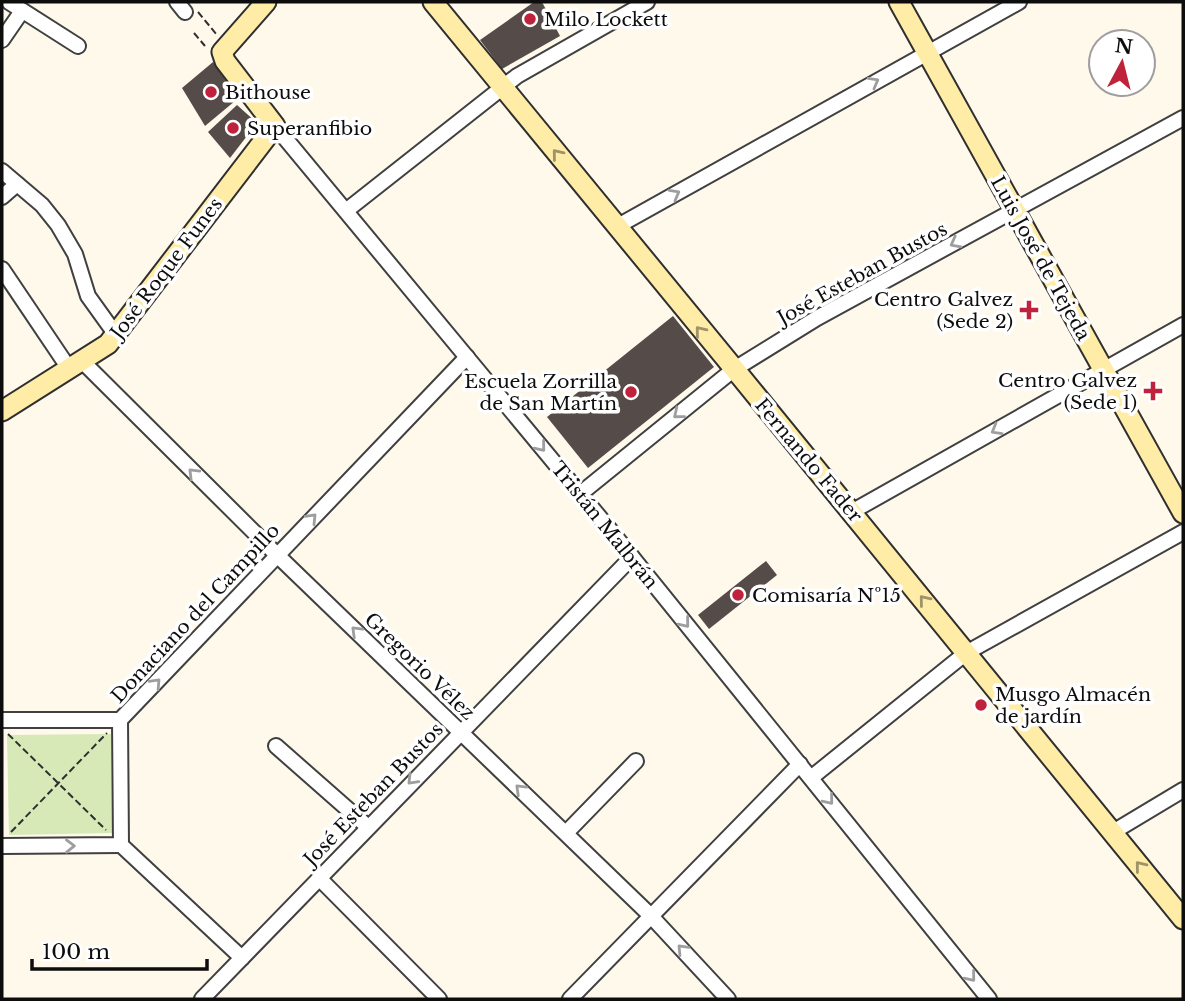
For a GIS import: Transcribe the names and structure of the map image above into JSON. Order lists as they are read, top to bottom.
{
  "streets": {
    "main road": [
      "Luis José de Tejeda",
      "José Roque Funes",
      "Fernando Fader",
      "Tristán Malbrán"
    ],
    "street": ["José Esteban Bustos", "Donaciano del Campillo", "Gregorio Vélez"]
  },
  "crossings": [
    ["Luis José de Tejeda", "José Esteban Bustos"],
    ["José Roque Funes", "Tristán Malbrán"],
    ["José Roque Funes", "Gregorio Vélez"],
    ["José Esteban Bustos", "Fernando Fader"],
    ["José Esteban Bustos", "Tristán Malbrán"],
    ["José Esteban Bustos", "Gregorio Vélez"],
    ["Tristán Malbrán", "Donaciano del Campillo"],
    ["Donaciano del Campillo", "Gregorio Vélez"]
  ],
  "one_way": [
    "José Esteban Bustos",
    "Fernando Fader",
    "Tristán Malbrán",
    "Donaciano del Campillo",
    "Gregorio Vélez"
  ],
  "places": {
    "other": [
      "Milo Lockett",
      "Bithouse",
      "Superanfibio",
      "Escuela Zorrilla de San Martín",
      "Comisaría Nº15",
      "Musgo Almacén de jardín"
    ],
    "health": ["Centro Galvez (Sede 2)", "Centro Galvez (Sede 1)"]
  },
  "scale_bar": "100 m",
  "north": "top"
}
